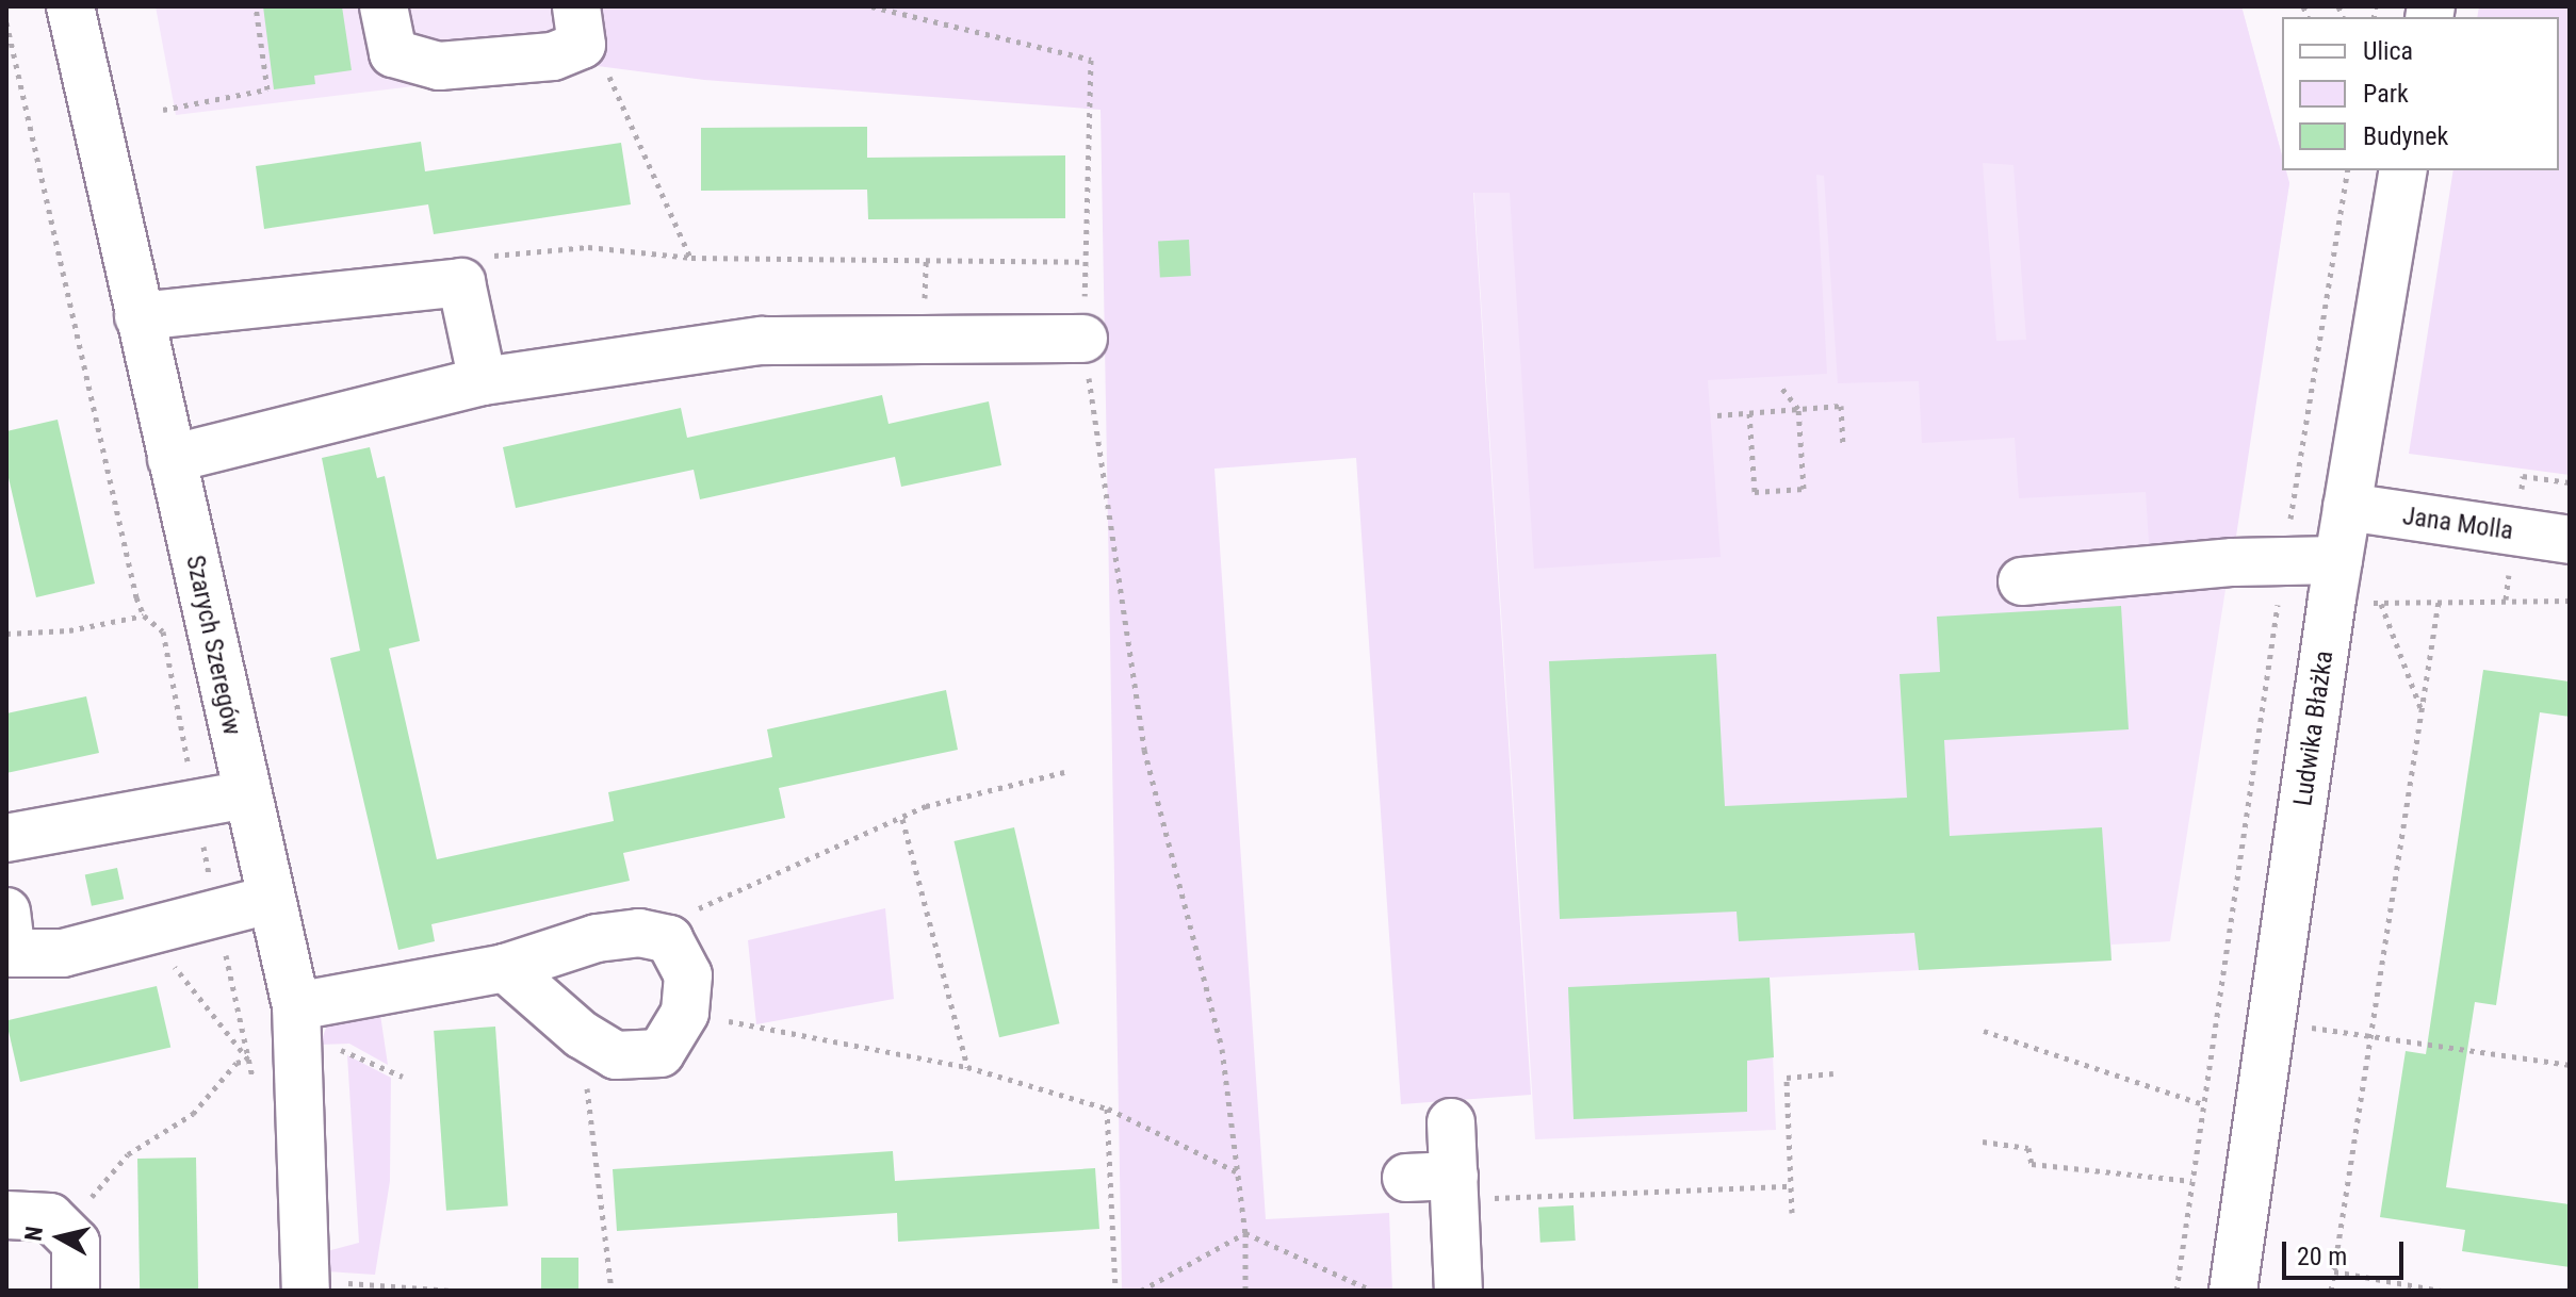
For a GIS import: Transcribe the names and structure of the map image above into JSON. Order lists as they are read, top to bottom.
{
  "streets": {
    "street": ["Jana Molla", "Szarych Szeregów", "Ludwika Błażka"]
  },
  "crossings": [
    ["Jana Molla", "Ludwika Błażka"]
  ],
  "legend": ["Ulica", "Park", "Budynek"],
  "scale_bar": "20 m",
  "north": "left"
}
